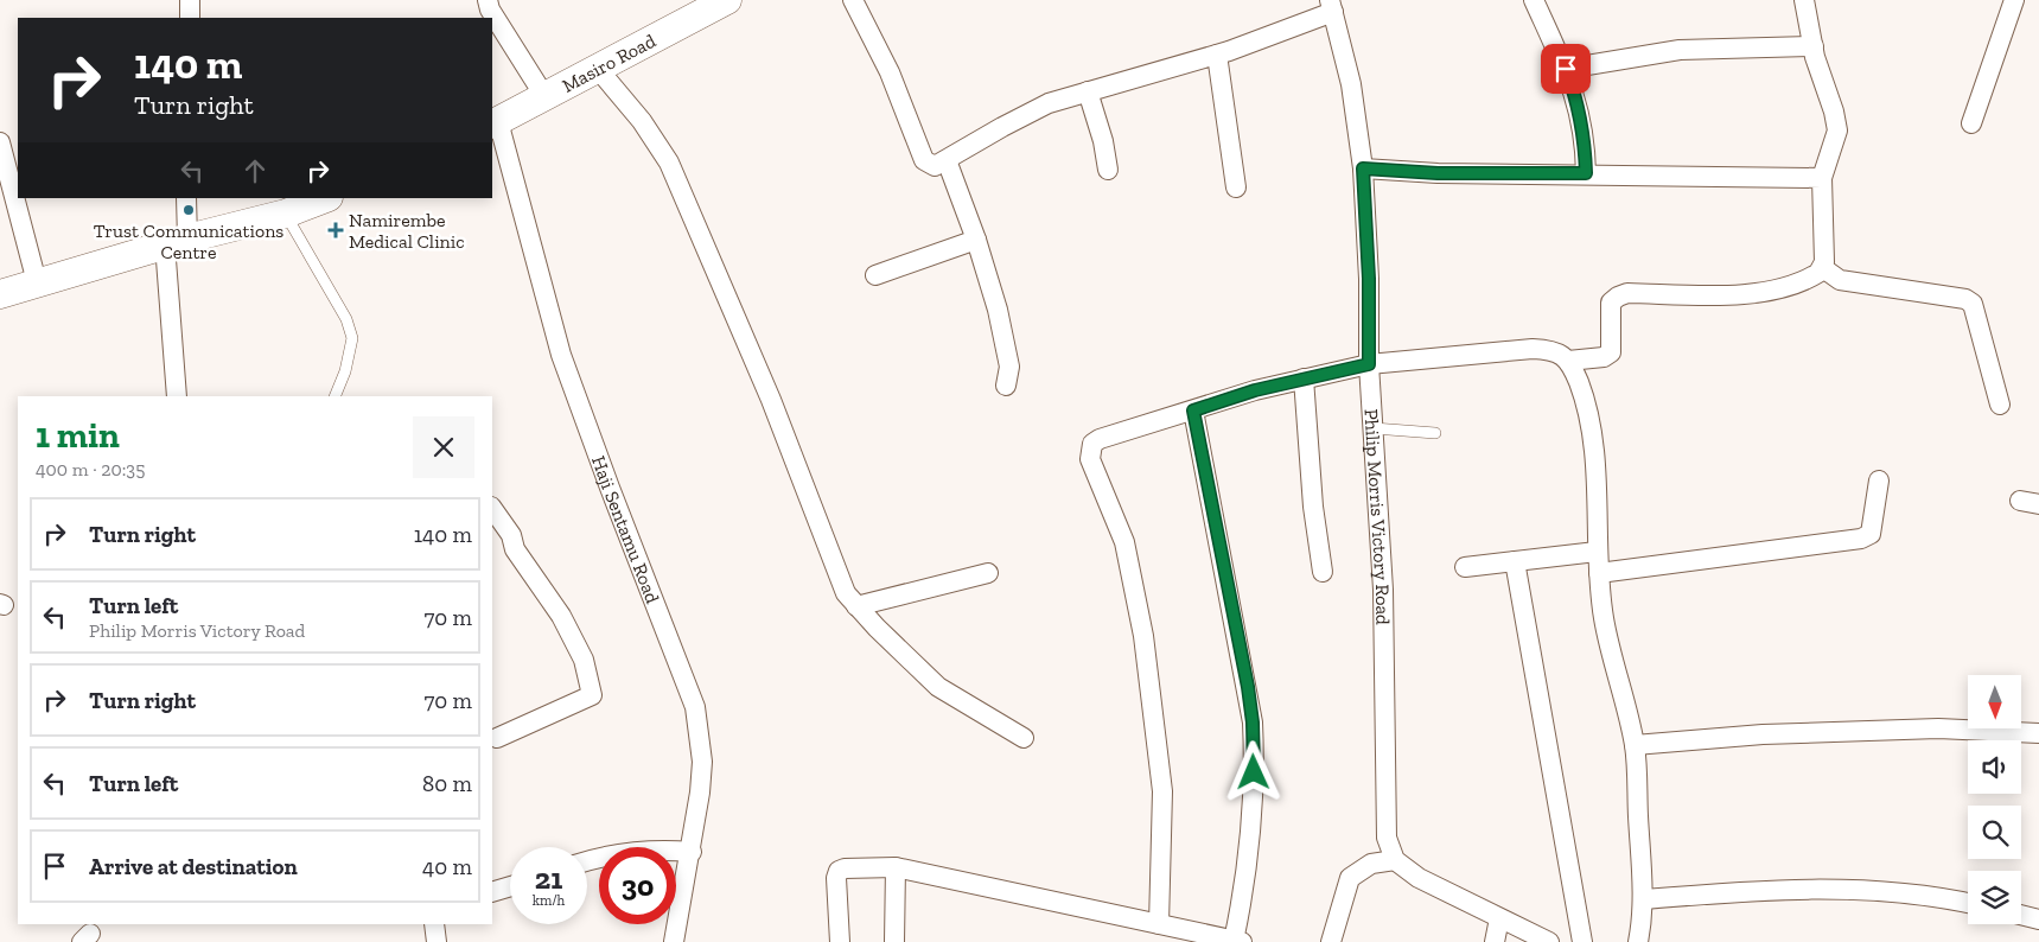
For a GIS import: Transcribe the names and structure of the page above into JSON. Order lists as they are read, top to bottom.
{
  "streets": {
    "main road": ["Masiro Road"],
    "street": ["Philip Morris Victory Road", "Haji Sentamu Road"]
  },
  "crossings": [
    ["Masiro Road", "Haji Sentamu Road"]
  ],
  "places": {
    "other": ["Trust Communications Centre"],
    "health": ["Namirembe Medical Clinic"]
  },
  "north": "bottom",
  "page": {
    "turn": ["140 m", "Turn right"],
    "heading": ["1 min", "400 m · 20:35"],
    "list": [
      {
        "name": "Turn right",
        "value": "140 m"
      },
      {
        "name": "Turn left",
        "note": "Philip Morris Victory Road",
        "value": "70 m"
      },
      {
        "name": "Turn right",
        "value": "70 m"
      },
      {
        "name": "Turn left",
        "value": "80 m"
      },
      {
        "name": "Arrive at destination",
        "value": "40 m"
      }
    ],
    "speed": "21 km/h",
    "limit": "30"
  }
}
